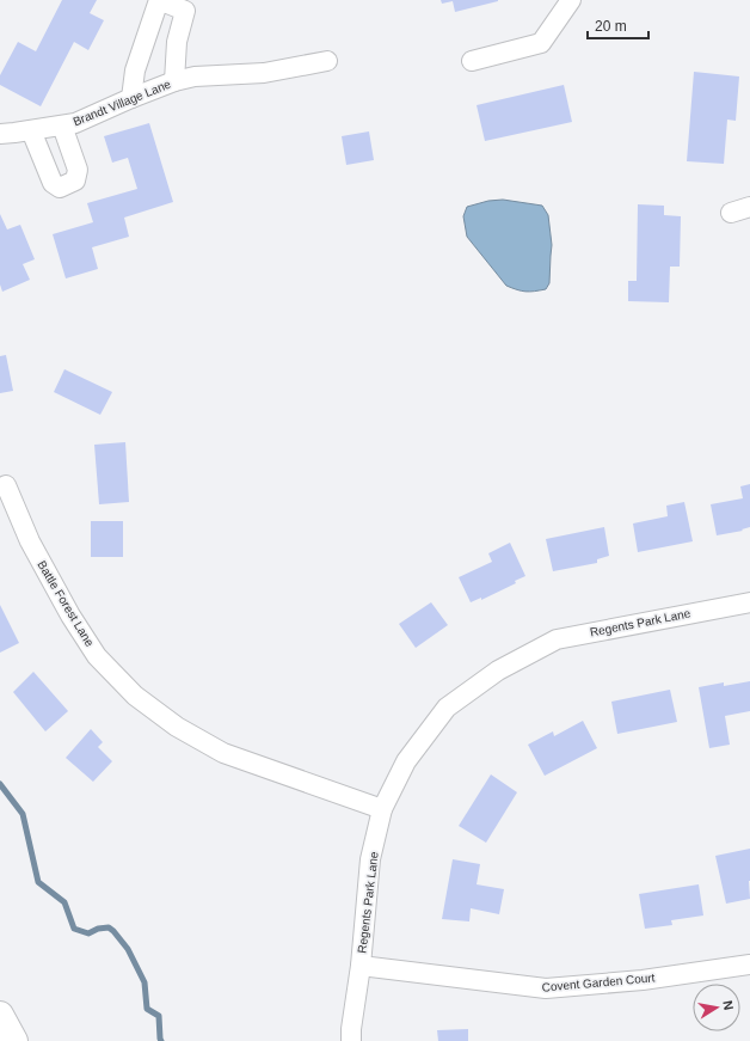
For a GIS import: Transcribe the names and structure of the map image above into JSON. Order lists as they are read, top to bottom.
{
  "streets": {
    "street": [
      "Brandt Village Lane",
      "Battle Forest Lane",
      "Regents Park Lane",
      "Covent Garden Court"
    ]
  },
  "crossings": [
    ["Battle Forest Lane", "Regents Park Lane"],
    ["Regents Park Lane", "Covent Garden Court"]
  ],
  "scale_bar": "20 m",
  "north": "right"
}
